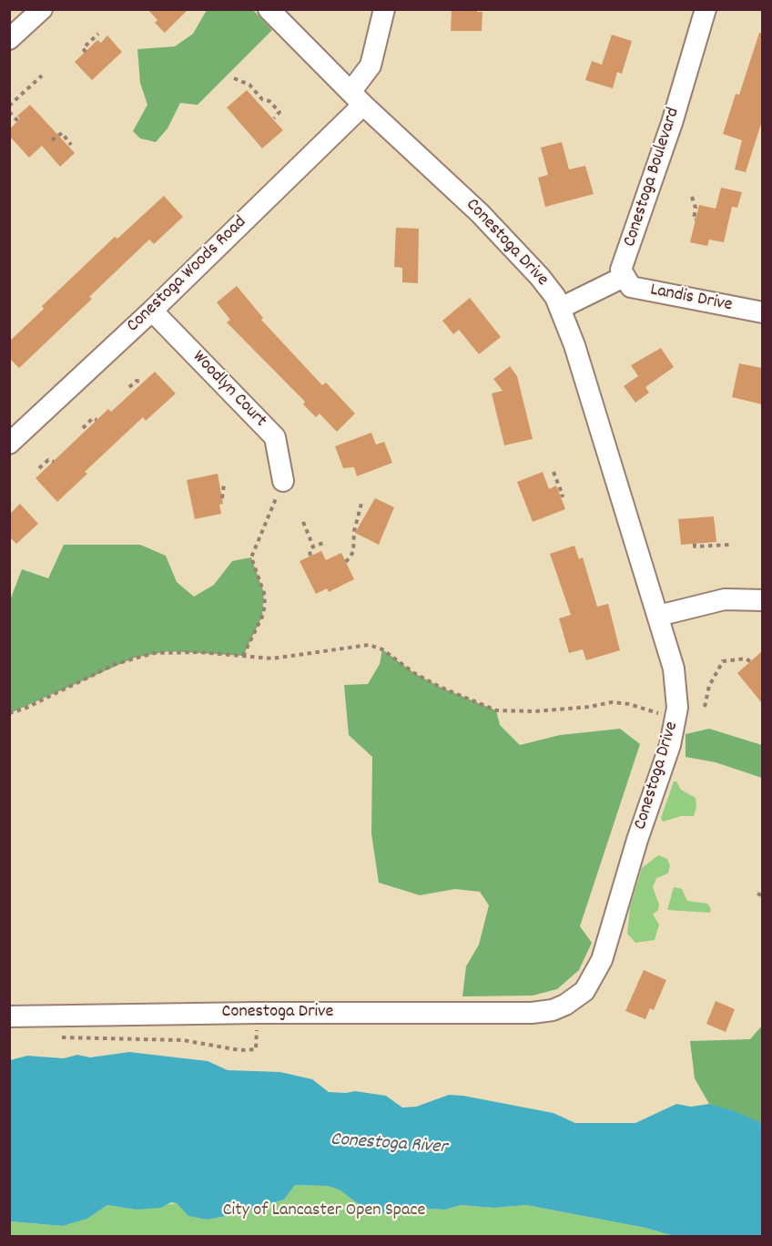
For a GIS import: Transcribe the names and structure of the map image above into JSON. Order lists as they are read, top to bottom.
{
  "streets": {
    "street": [
      "Conestoga Boulevard",
      "Conestoga Drive",
      "Conestoga Woods Road",
      "Landis Drive",
      "Woodlyn Court"
    ]
  },
  "crossings": [
    ["Conestoga Boulevard", "Landis Drive"],
    ["Conestoga Drive", "Conestoga Woods Road"],
    ["Conestoga Woods Road", "Woodlyn Court"]
  ],
  "water": ["Conestoga River"],
  "parks": ["City of Lancaster Open Space"]
}
